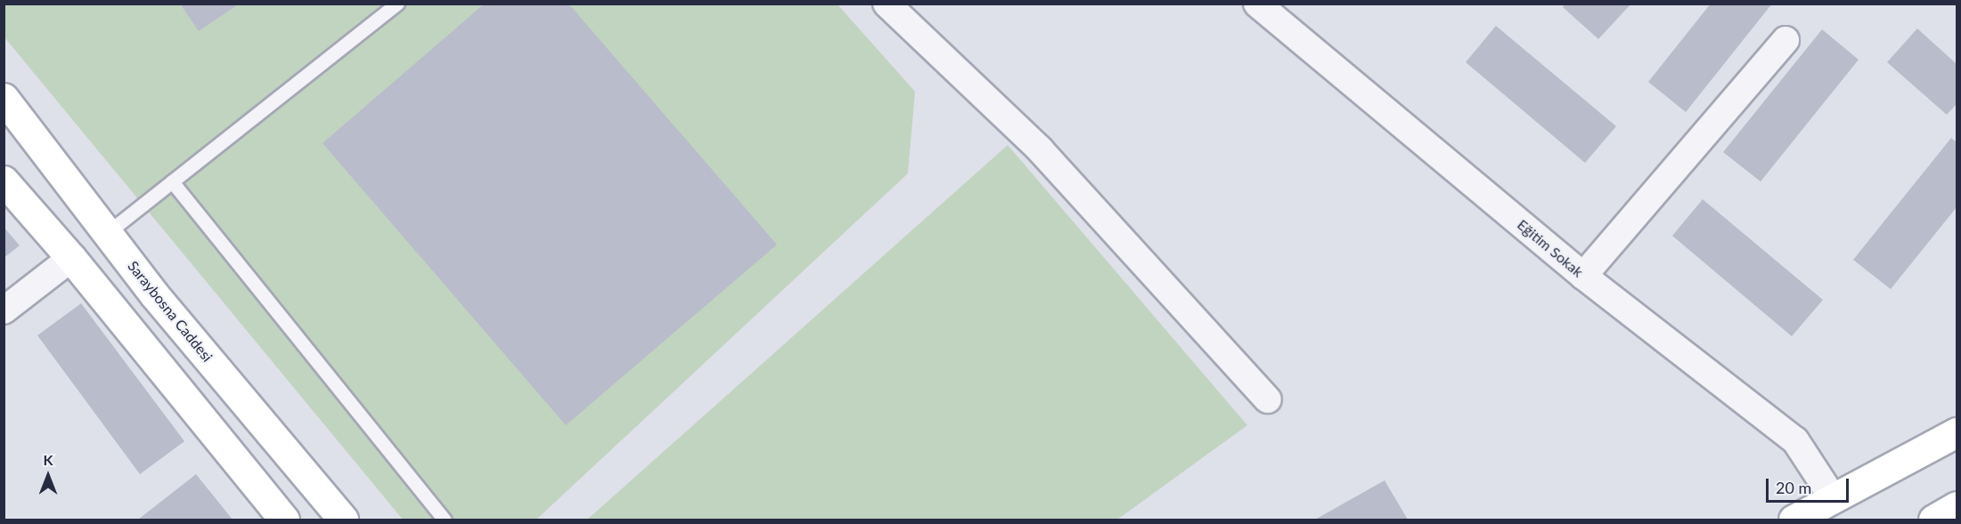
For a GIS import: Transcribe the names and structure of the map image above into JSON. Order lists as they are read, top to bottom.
{
  "streets": {
    "main road": ["Saraybosna Caddesi"],
    "street": ["Eğitim Sokak"]
  },
  "scale_bar": "20 m",
  "north": "top"
}
